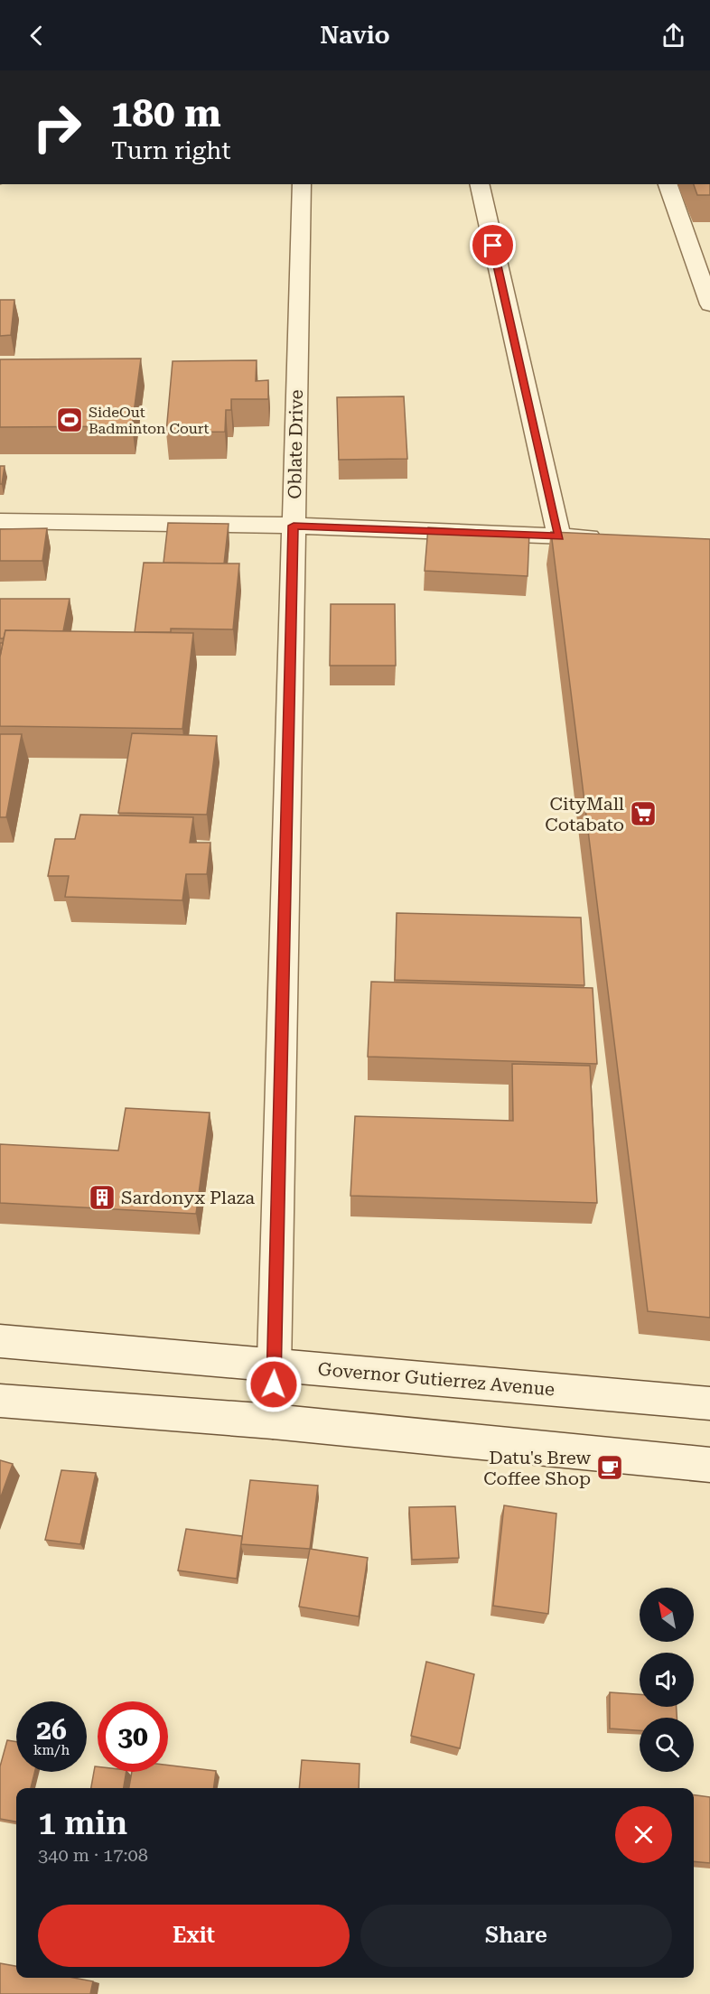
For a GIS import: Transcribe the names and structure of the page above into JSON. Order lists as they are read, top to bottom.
{
  "streets": {
    "street": ["Oblate Drive", "Governor Gutierrez Avenue"]
  },
  "crossings": [
    ["Oblate Drive", "Governor Gutierrez Avenue"]
  ],
  "places": {
    "sports": ["SideOut Badminton Court"],
    "supermarket": ["CityMall Cotabato"],
    "building": ["Sardonyx Plaza"],
    "cafe": ["Datu's Brew Coffee Shop"]
  },
  "north": "top left",
  "page": {
    "header": "Navio",
    "turn": ["180 m", "Turn right"],
    "speed": "26 km/h",
    "limit": "30",
    "heading": ["1 min", "340 m · 17:08"],
    "buttons": ["Exit", "Share"]
  }
}
